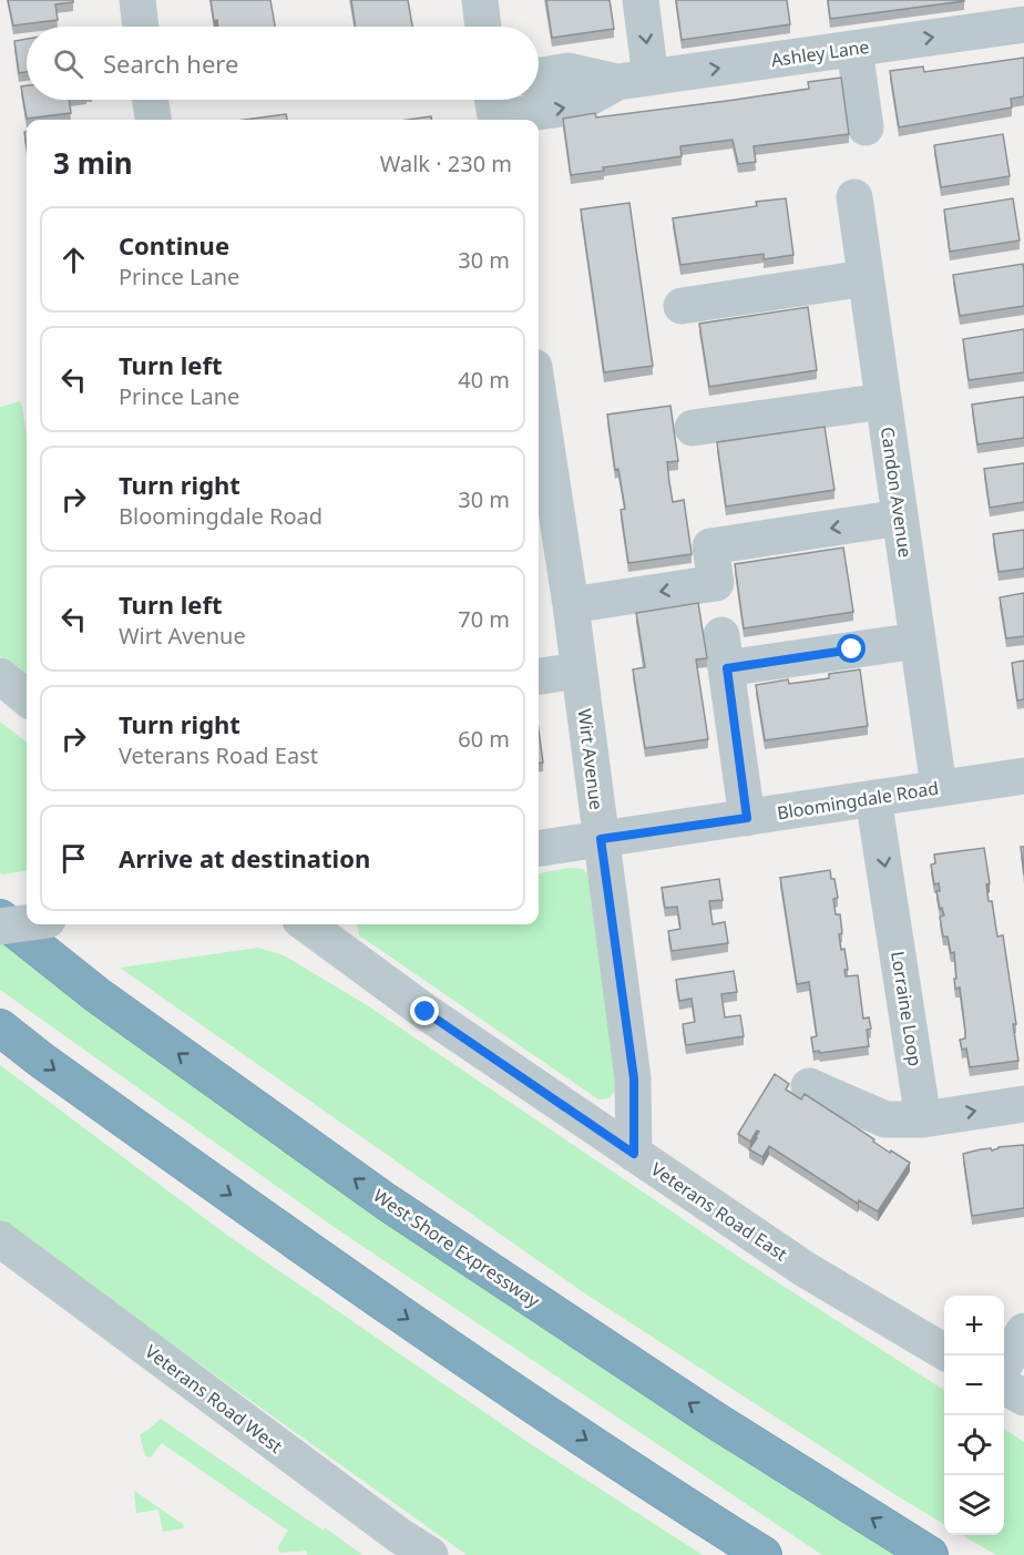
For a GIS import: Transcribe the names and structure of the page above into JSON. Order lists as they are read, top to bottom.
{
  "streets": {
    "highway": ["West Shore Expressway"],
    "street": [
      "Ashley Lane",
      "Candon Avenue",
      "Wirt Avenue",
      "Bloomingdale Road",
      "Lorraine Loop",
      "Veterans Road East",
      "Veterans Road West"
    ]
  },
  "crossings": [
    ["Candon Avenue", "Bloomingdale Road"],
    ["Wirt Avenue", "Bloomingdale Road"],
    ["Wirt Avenue", "Veterans Road East"],
    ["Bloomingdale Road", "Lorraine Loop"]
  ],
  "one_way": ["Lorraine Loop"],
  "page": {
    "search": "Search here",
    "heading": ["3 min", "Walk · 230 m"],
    "list": [
      ["Continue", "Prince Lane", "30 m"],
      ["Turn left", "Prince Lane", "40 m"],
      ["Turn right", "Bloomingdale Road", "30 m"],
      ["Turn left", "Wirt Avenue", "70 m"],
      ["Turn right", "Veterans Road East", "60 m"],
      "Arrive at destination"
    ],
    "map_buttons": ["+", "−"]
  }
}
